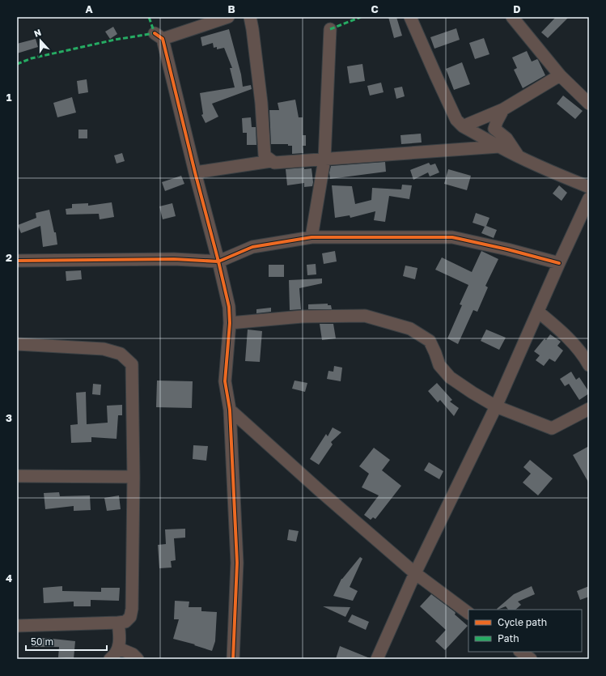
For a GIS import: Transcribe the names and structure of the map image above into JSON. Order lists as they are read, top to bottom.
{
  "legend": ["Cycle path", "Path"],
  "scale_bar": "50 m",
  "north": "top",
  "grid": {
    "columns": [
      "A",
      "B",
      "C",
      "D"
    ],
    "rows": [
      "1",
      "2",
      "3",
      "4"
    ]
  }
}
